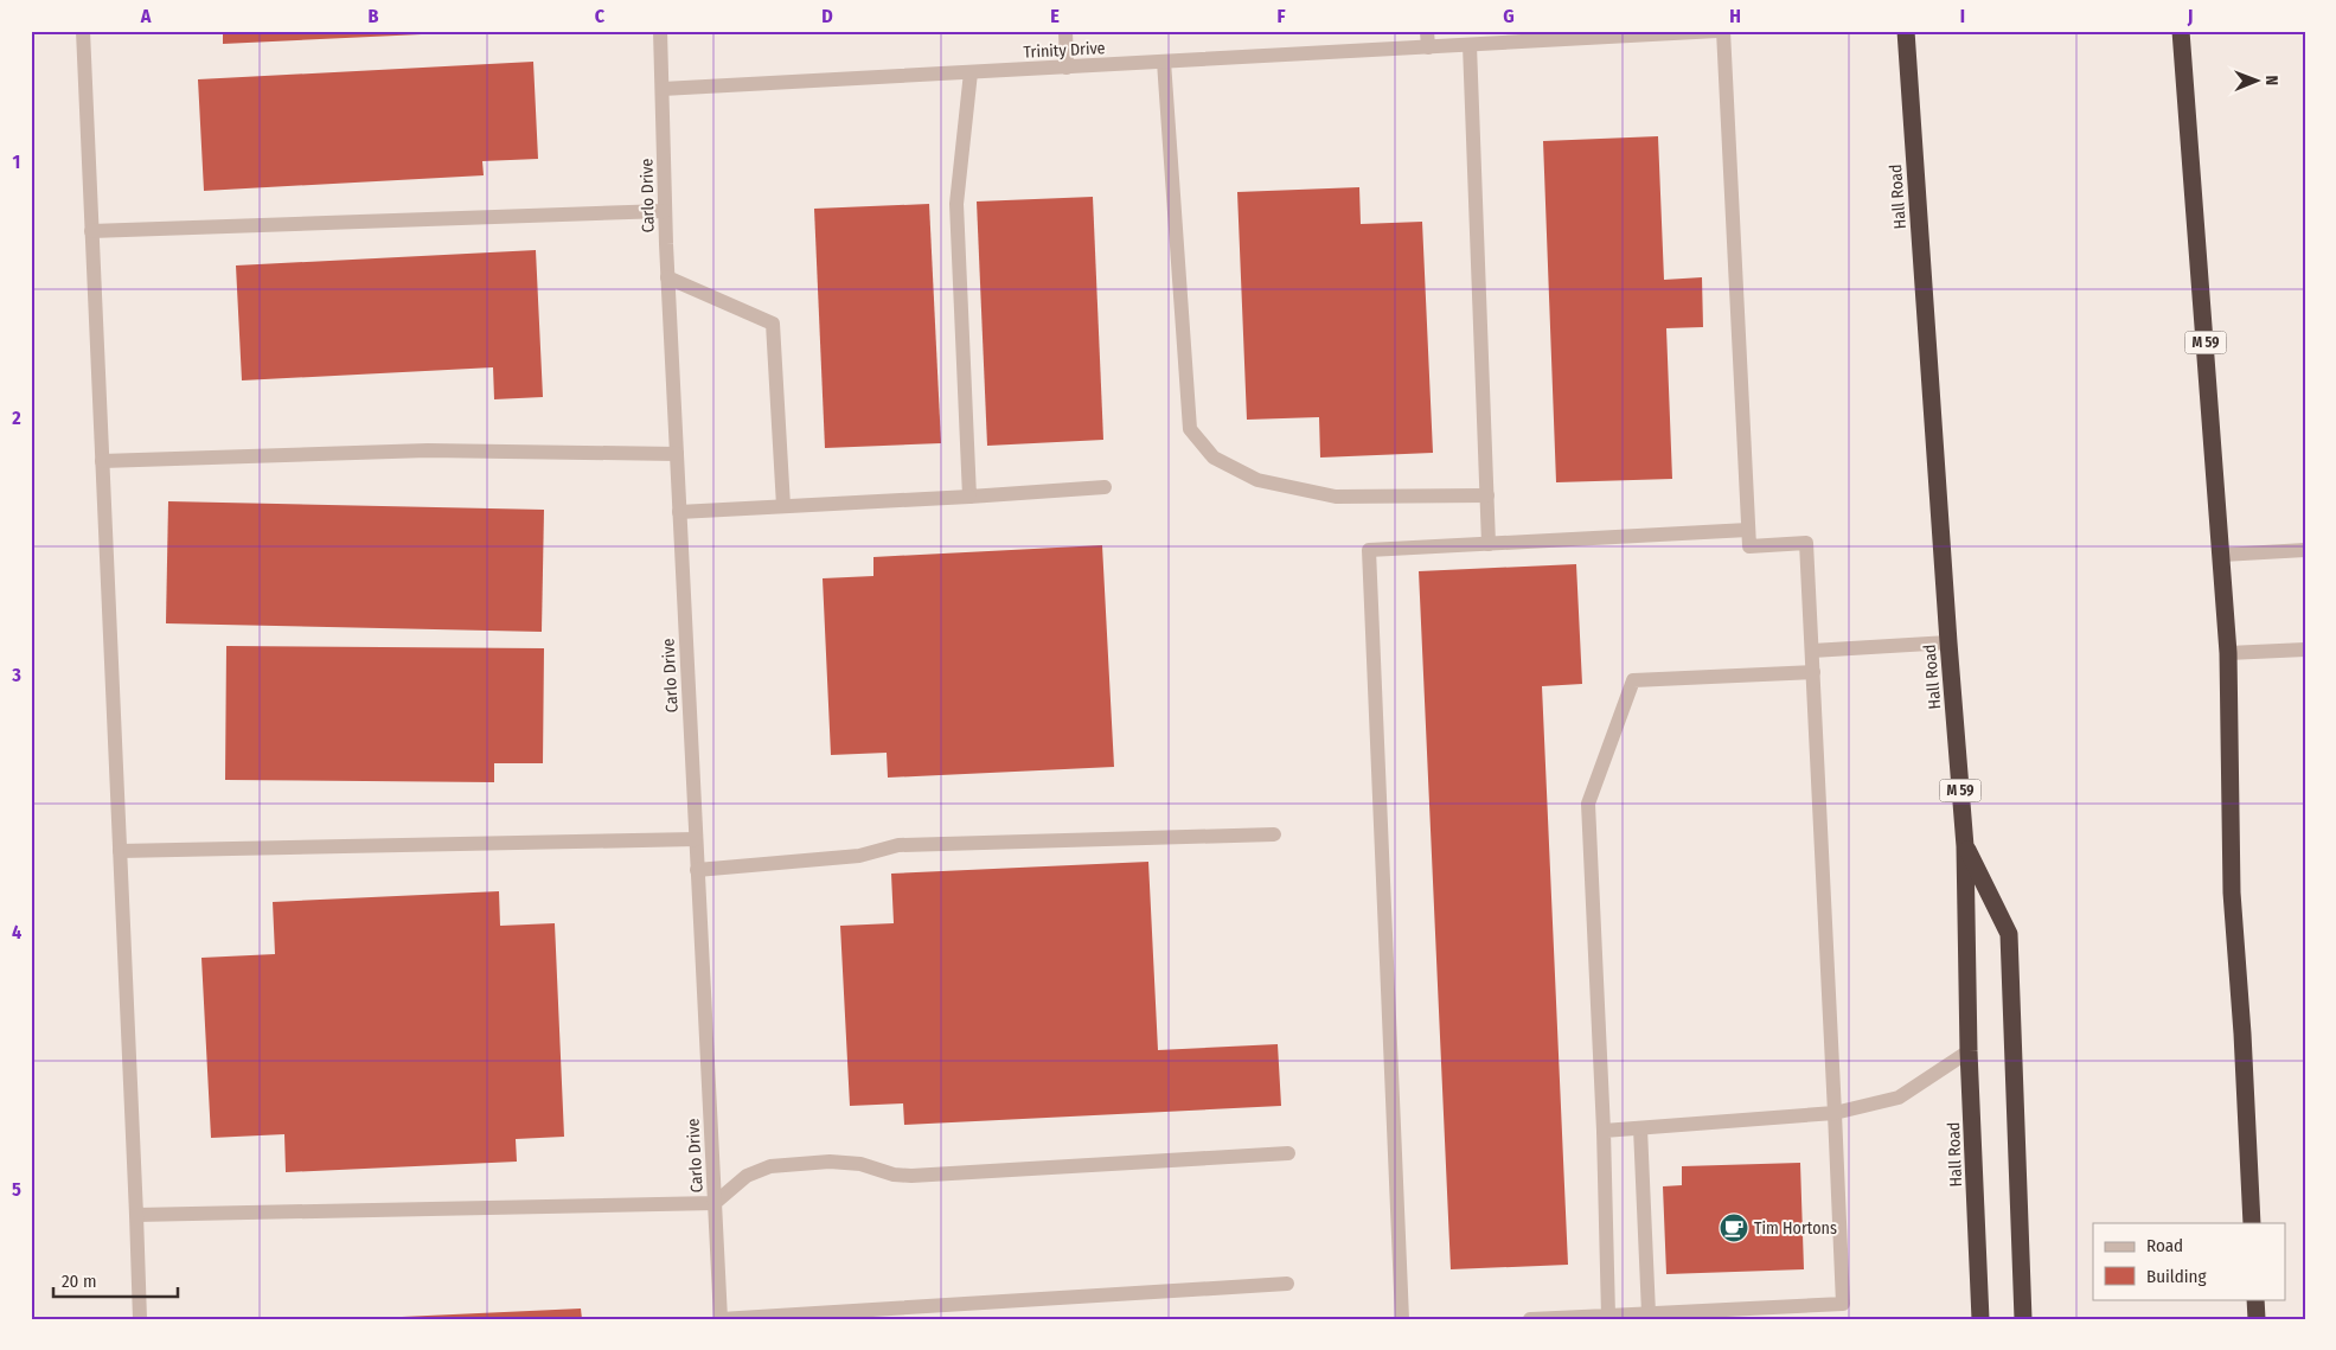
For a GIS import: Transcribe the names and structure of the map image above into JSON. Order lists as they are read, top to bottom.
{
  "streets": {
    "highway": ["Hall Road", "M 59"],
    "street": ["Trinity Drive", "Carlo Drive"]
  },
  "crossings": [
    ["Trinity Drive", "Carlo Drive"]
  ],
  "places": {
    "cafe": ["Tim Hortons"]
  },
  "legend": ["Road", "Building"],
  "scale_bar": "20 m",
  "north": "right",
  "grid": {
    "columns": [
      "A",
      "B",
      "C",
      "D",
      "E",
      "F",
      "G",
      "H",
      "I",
      "J"
    ],
    "rows": [
      "1",
      "2",
      "3",
      "4",
      "5"
    ]
  }
}
